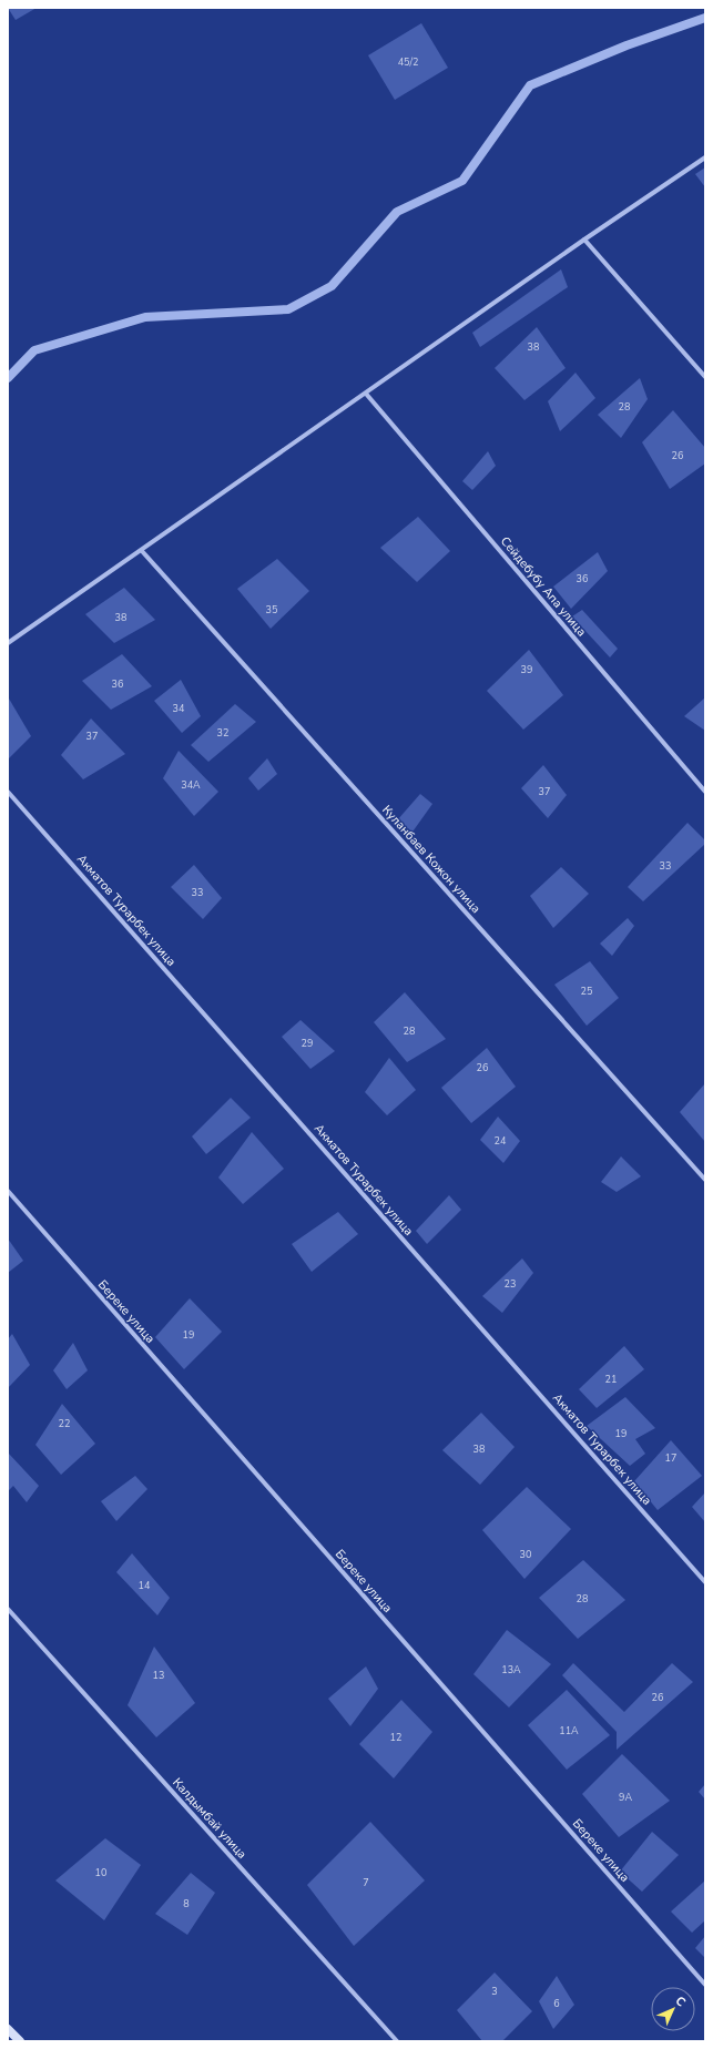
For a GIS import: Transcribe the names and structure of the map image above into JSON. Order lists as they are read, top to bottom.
{
  "streets": {
    "street": [
      "Сейдебубу Апа улица",
      "Куланбаев Кожон улица",
      "Акматов Турарбек улица",
      "Береке улица",
      "Калдымбай улица"
    ]
  },
  "house_numbers": [
    "45/2",
    "38",
    "28",
    "26",
    "36",
    "35",
    "38",
    "39",
    "36",
    "34",
    "32",
    "37",
    "34А",
    "37",
    "33",
    "33",
    "25",
    "28",
    "29",
    "26",
    "24",
    "23",
    "19",
    "21",
    "22",
    "19",
    "38",
    "17",
    "30",
    "14",
    "28",
    "13А",
    "13",
    "26",
    "11А",
    "12",
    "9А",
    "10",
    "7",
    "8",
    "3",
    "6"
  ],
  "north": "top right"
}
